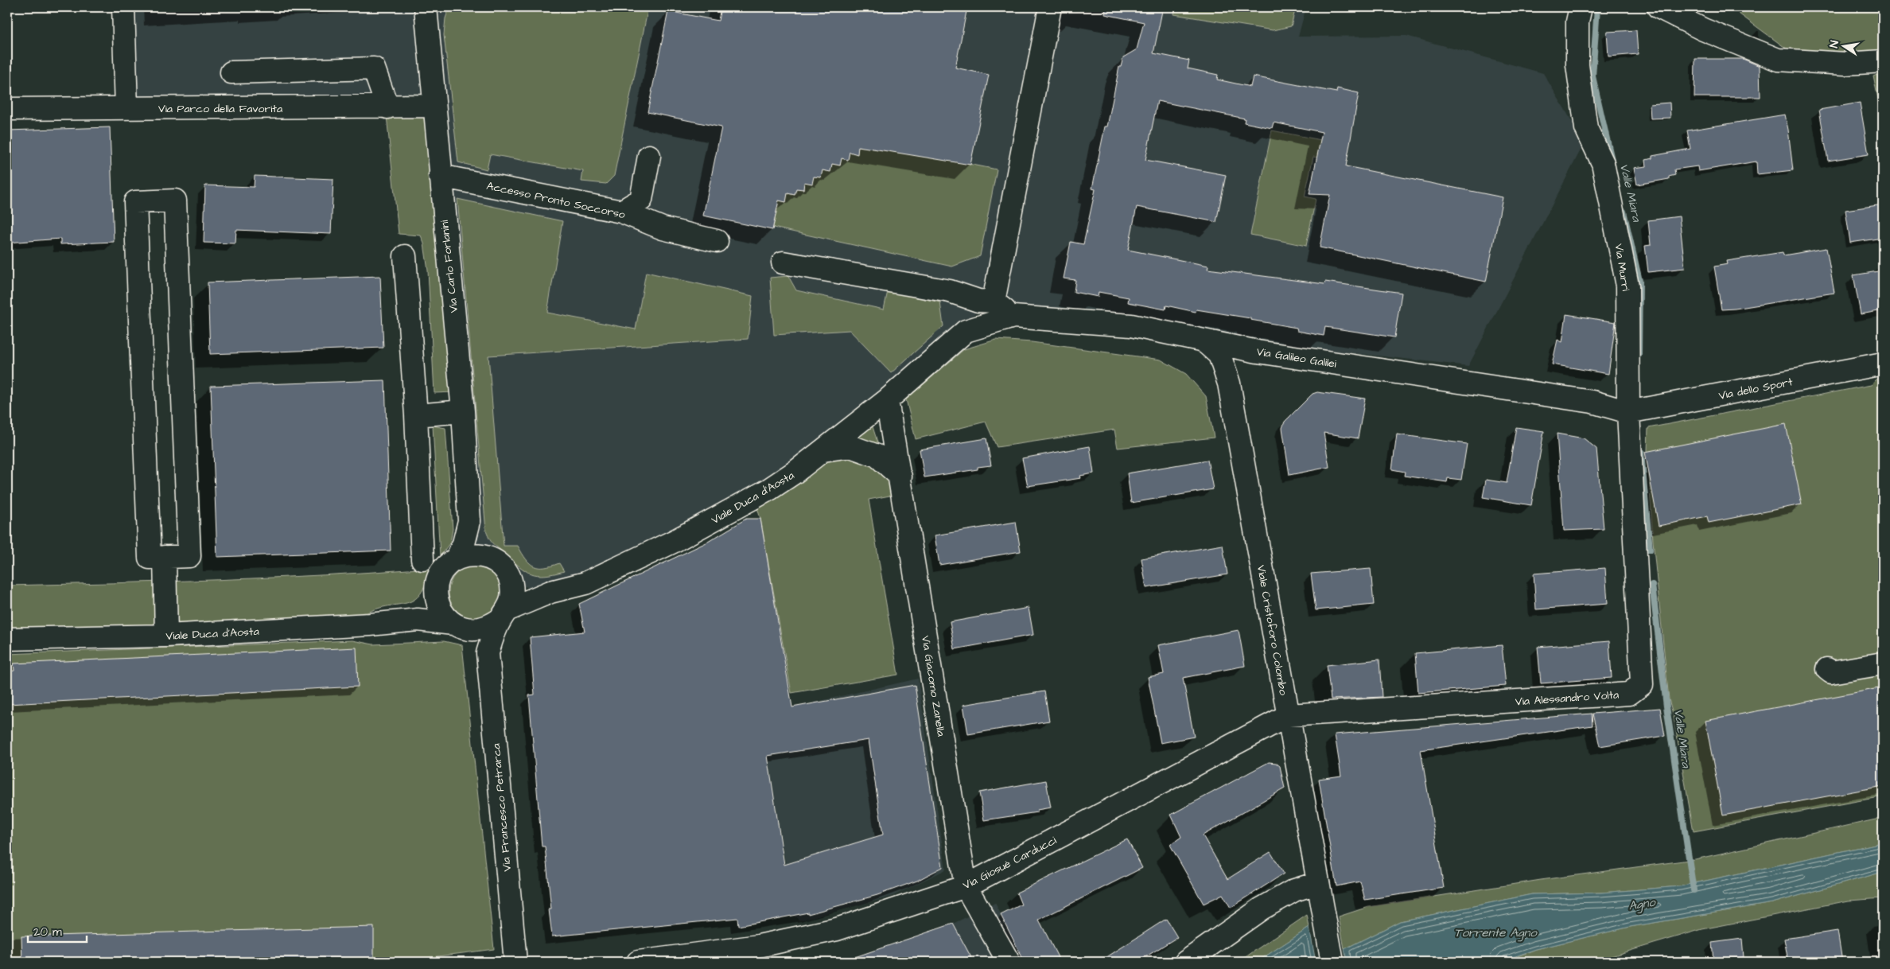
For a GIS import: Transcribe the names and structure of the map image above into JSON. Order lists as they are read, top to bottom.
{
  "streets": {
    "street": [
      "Via Parco della Favorita",
      "Accesso Pronto Soccorso",
      "Via Carlo Forlanini",
      "Via Murri",
      "Via Galileo Galilei",
      "Via dello Sport",
      "Viale Duca d'Aosta",
      "Viale Cristoforo Colombo",
      "Via Giacomo Zanella",
      "Via Alessandro Volta",
      "Via Francesco Petrarca",
      "Via Giosuè Carducci"
    ]
  },
  "crossings": [
    ["Via Parco della Favorita", "Via Carlo Forlanini"],
    ["Accesso Pronto Soccorso", "Via Carlo Forlanini"],
    ["Via Murri", "Via Galileo Galilei"],
    ["Via Murri", "Via dello Sport"],
    ["Via Murri", "Via Alessandro Volta"],
    ["Via Galileo Galilei", "Via dello Sport"],
    ["Via Galileo Galilei", "Viale Duca d'Aosta"],
    ["Via Galileo Galilei", "Viale Cristoforo Colombo"],
    ["Via Galileo Galilei", "Via Alessandro Volta"],
    ["Via dello Sport", "Via Alessandro Volta"],
    ["Viale Duca d'Aosta", "Via Giacomo Zanella"],
    ["Viale Cristoforo Colombo", "Via Alessandro Volta"],
    ["Viale Cristoforo Colombo", "Via Giosuè Carducci"],
    ["Via Giacomo Zanella", "Via Giosuè Carducci"],
    ["Via Alessandro Volta", "Via Giosuè Carducci"]
  ],
  "water": ["Valle Miara", "Agno", "Torrente Agno"],
  "scale_bar": "20 m",
  "north": "left"
}
